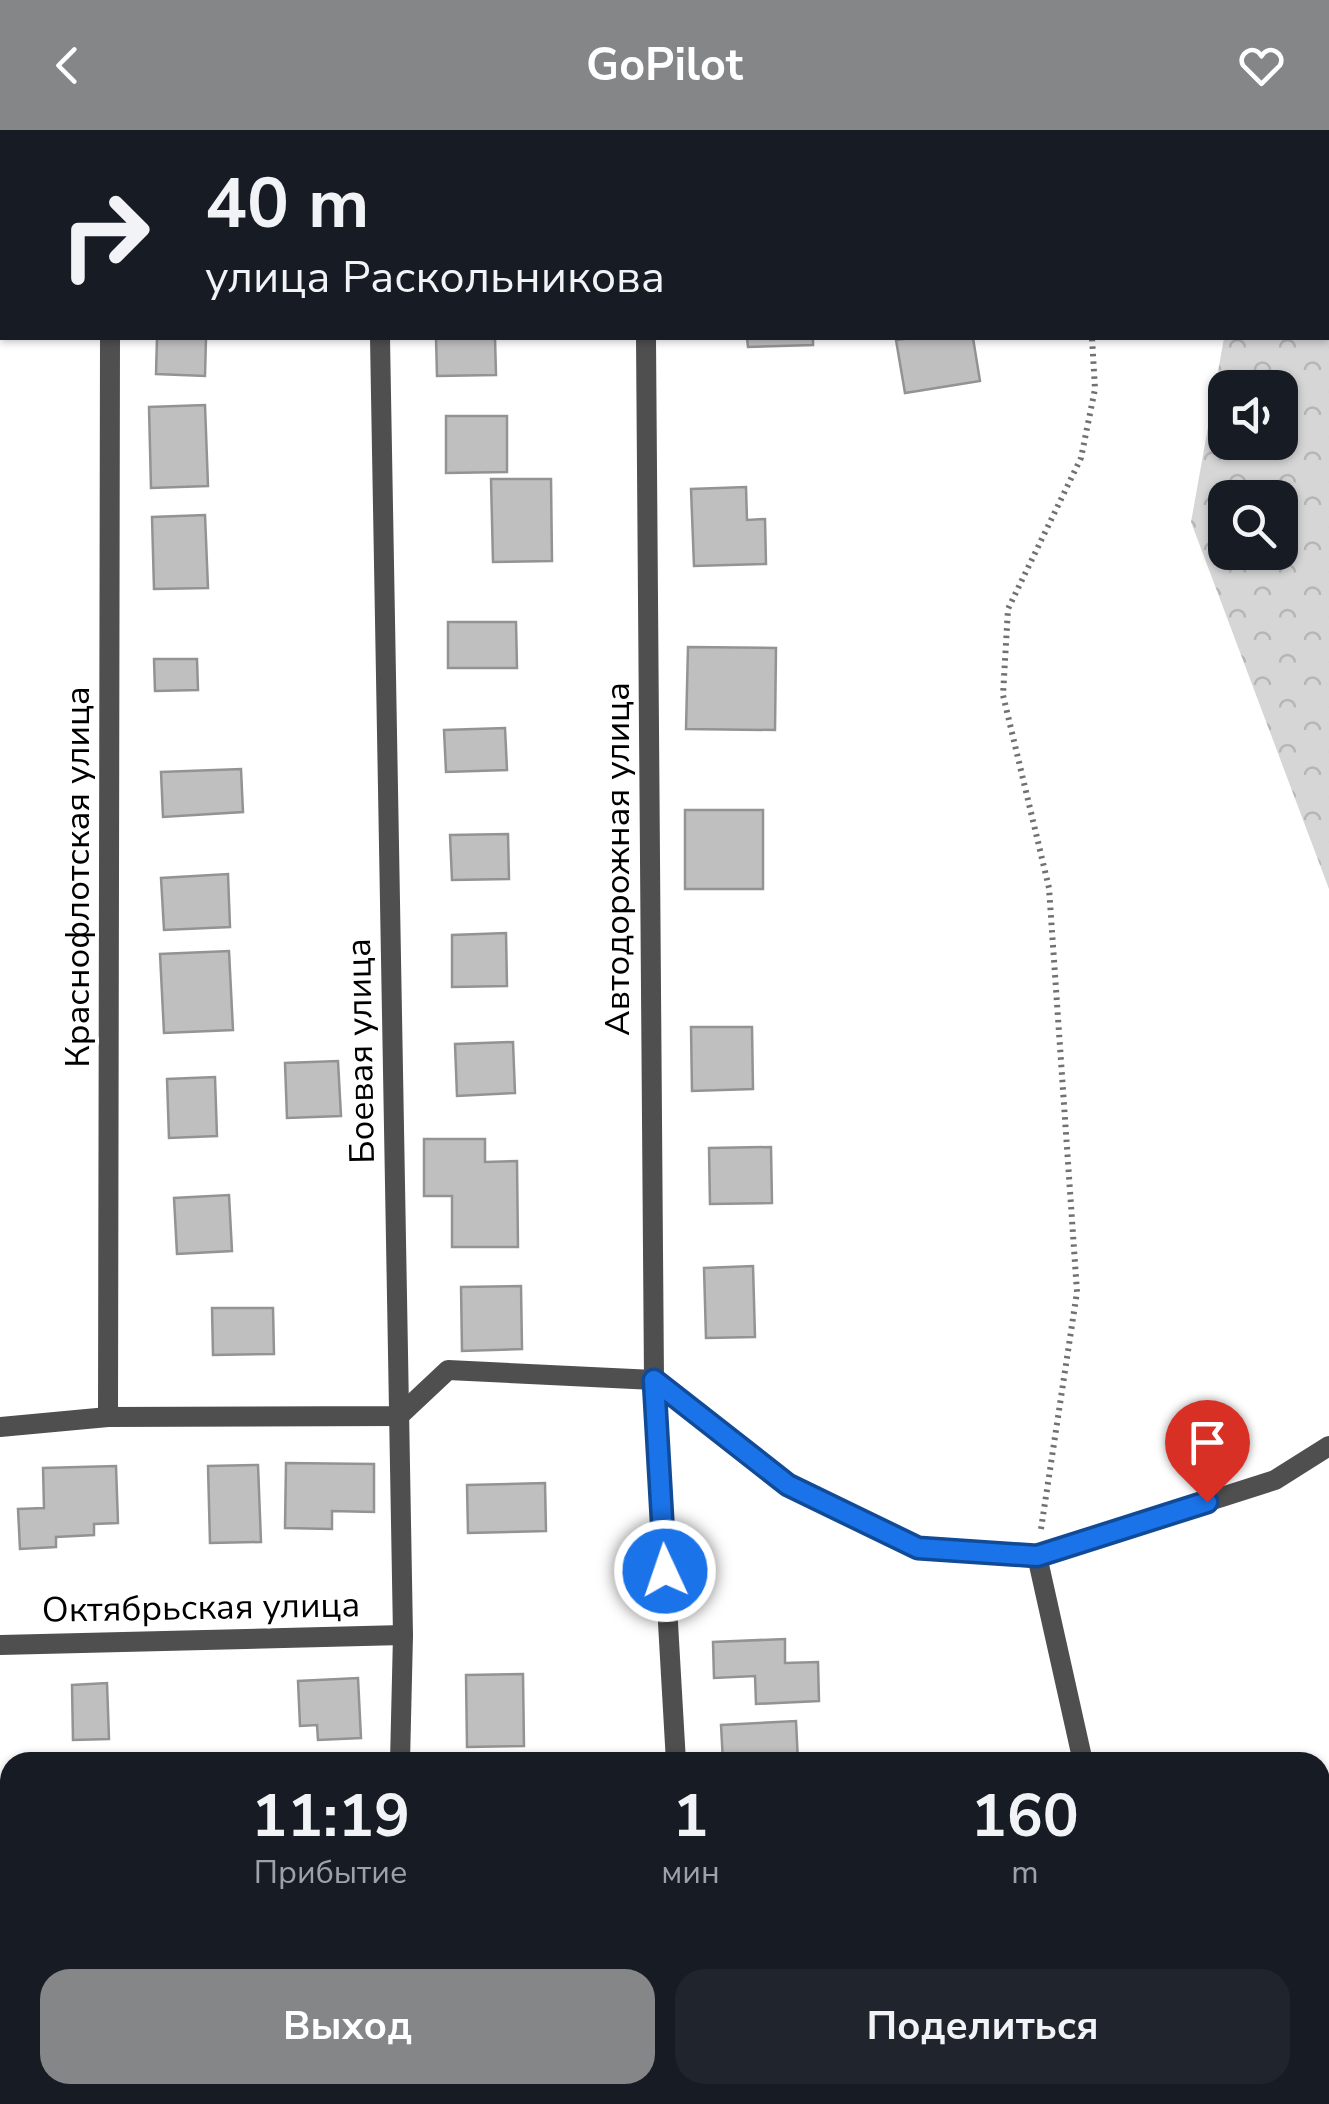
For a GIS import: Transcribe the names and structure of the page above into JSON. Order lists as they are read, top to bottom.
{
  "streets": {
    "street": [
      "Автодорожная улица",
      "Краснофлотская улица",
      "Боевая улица",
      "Октябрьская улица"
    ]
  },
  "crossings": [
    ["Боевая улица", "Октябрьская улица"]
  ],
  "page": {
    "header": "GoPilot",
    "turn": ["40 m", "улица Раскольникова"],
    "eta": [
      "11:19",
      "Прибытие",
      "1",
      "мин",
      "160",
      "m"
    ],
    "buttons": ["Выход", "Поделиться"]
  }
}
